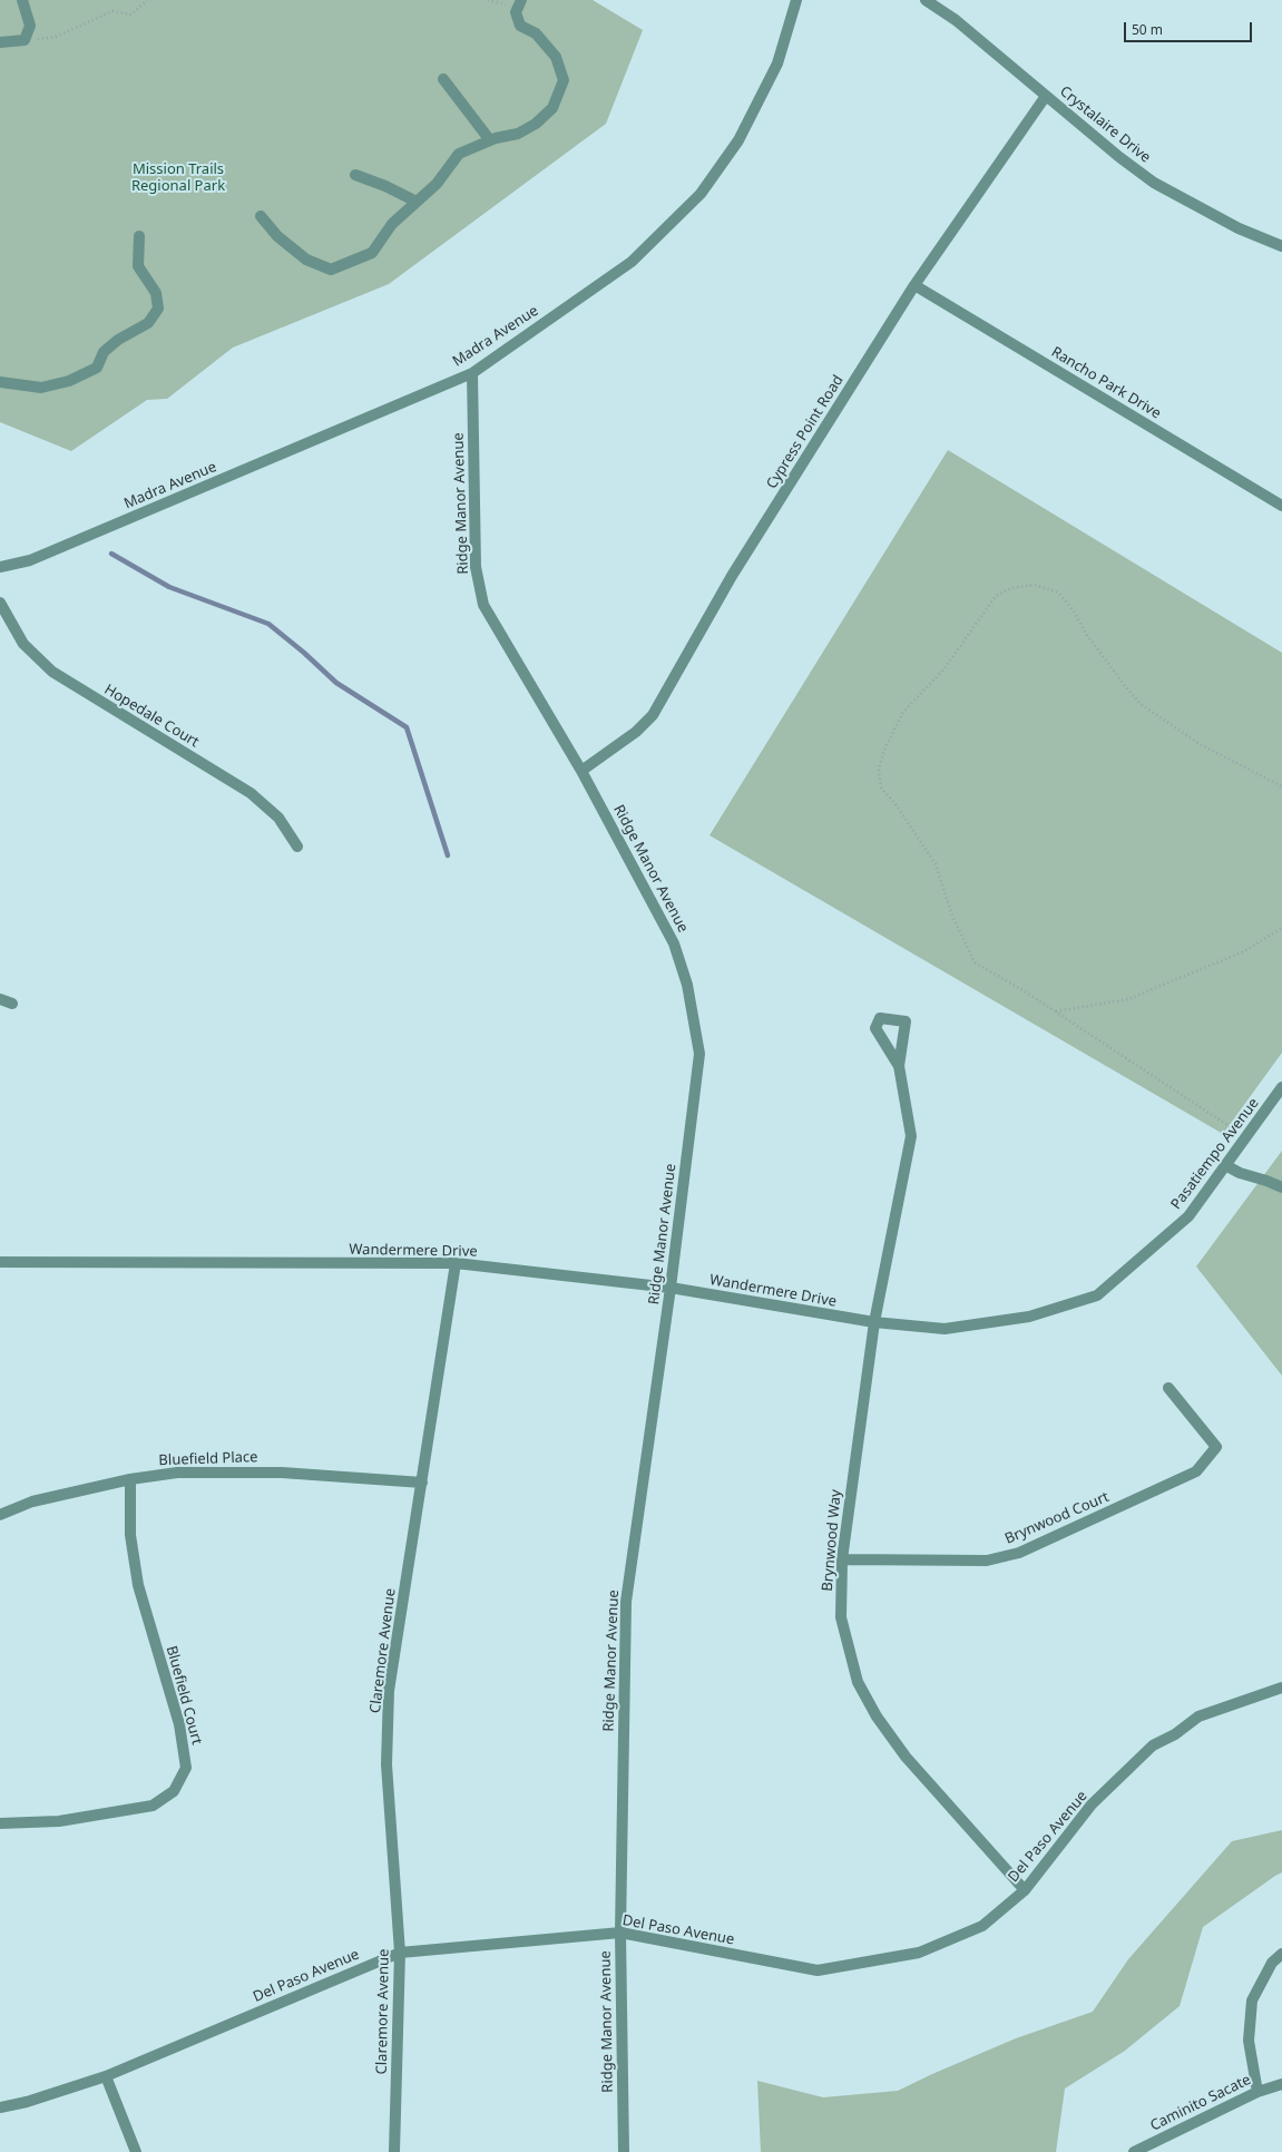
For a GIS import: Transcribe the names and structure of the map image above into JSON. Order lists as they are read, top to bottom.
{
  "streets": {
    "street": [
      "Crystalaire Drive",
      "Madra Avenue",
      "Rancho Park Drive",
      "Cypress Point Road",
      "Ridge Manor Avenue",
      "Hopedale Court",
      "Pasatiempo Avenue",
      "Wandermere Drive",
      "Bluefield Place",
      "Brynwood Court",
      "Brynwood Way",
      "Claremore Avenue",
      "Bluefield Court",
      "Del Paso Avenue",
      "Caminito Sacate"
    ]
  },
  "crossings": [
    ["Crystalaire Drive", "Cypress Point Road"],
    ["Madra Avenue", "Ridge Manor Avenue"],
    ["Rancho Park Drive", "Cypress Point Road"],
    ["Cypress Point Road", "Ridge Manor Avenue"],
    ["Ridge Manor Avenue", "Wandermere Drive"],
    ["Ridge Manor Avenue", "Del Paso Avenue"],
    ["Pasatiempo Avenue", "Wandermere Drive"],
    ["Pasatiempo Avenue", "Brynwood Way"],
    ["Wandermere Drive", "Brynwood Way"],
    ["Wandermere Drive", "Claremore Avenue"],
    ["Bluefield Place", "Claremore Avenue"],
    ["Bluefield Place", "Bluefield Court"],
    ["Brynwood Court", "Brynwood Way"],
    ["Brynwood Way", "Del Paso Avenue"],
    ["Claremore Avenue", "Del Paso Avenue"]
  ],
  "parks": ["Mission Trails Regional Park"],
  "scale_bar": "50 m"
}
